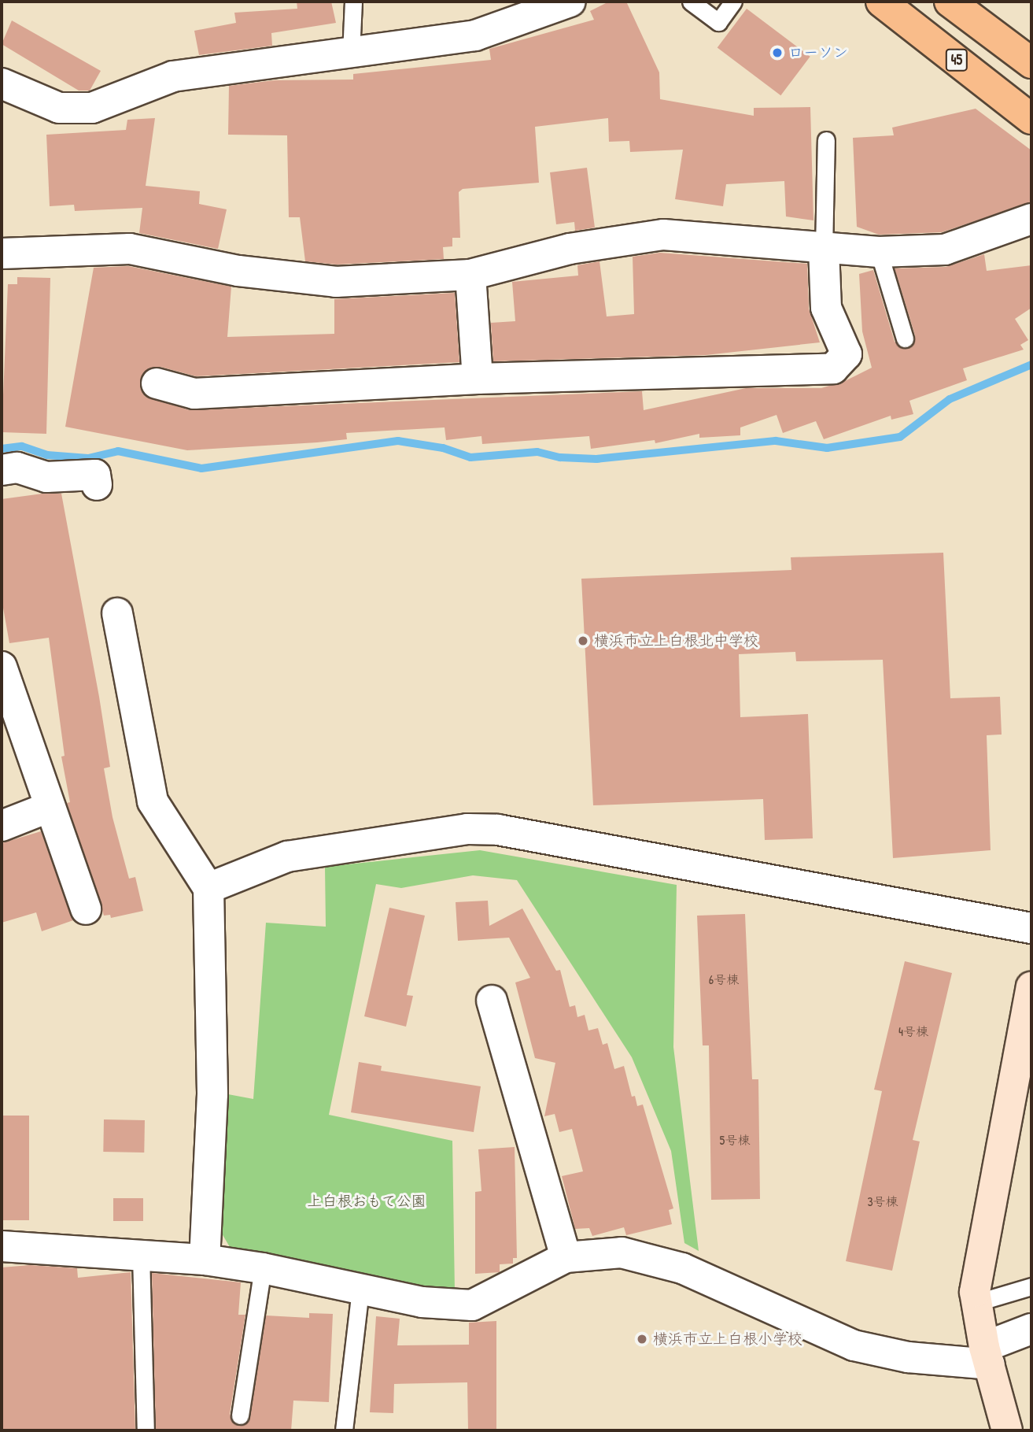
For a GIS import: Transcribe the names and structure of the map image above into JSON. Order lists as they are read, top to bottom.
{
  "streets": {
    "main road": ["45"]
  },
  "parks": ["上白根おもて公園"],
  "places": ["ローソン", "横浜市立上白根北中学校", "横浜市立上白根小学校"],
  "house_numbers": [
    "6号棟",
    "4号棟",
    "5号棟",
    "3号棟"
  ]
}
